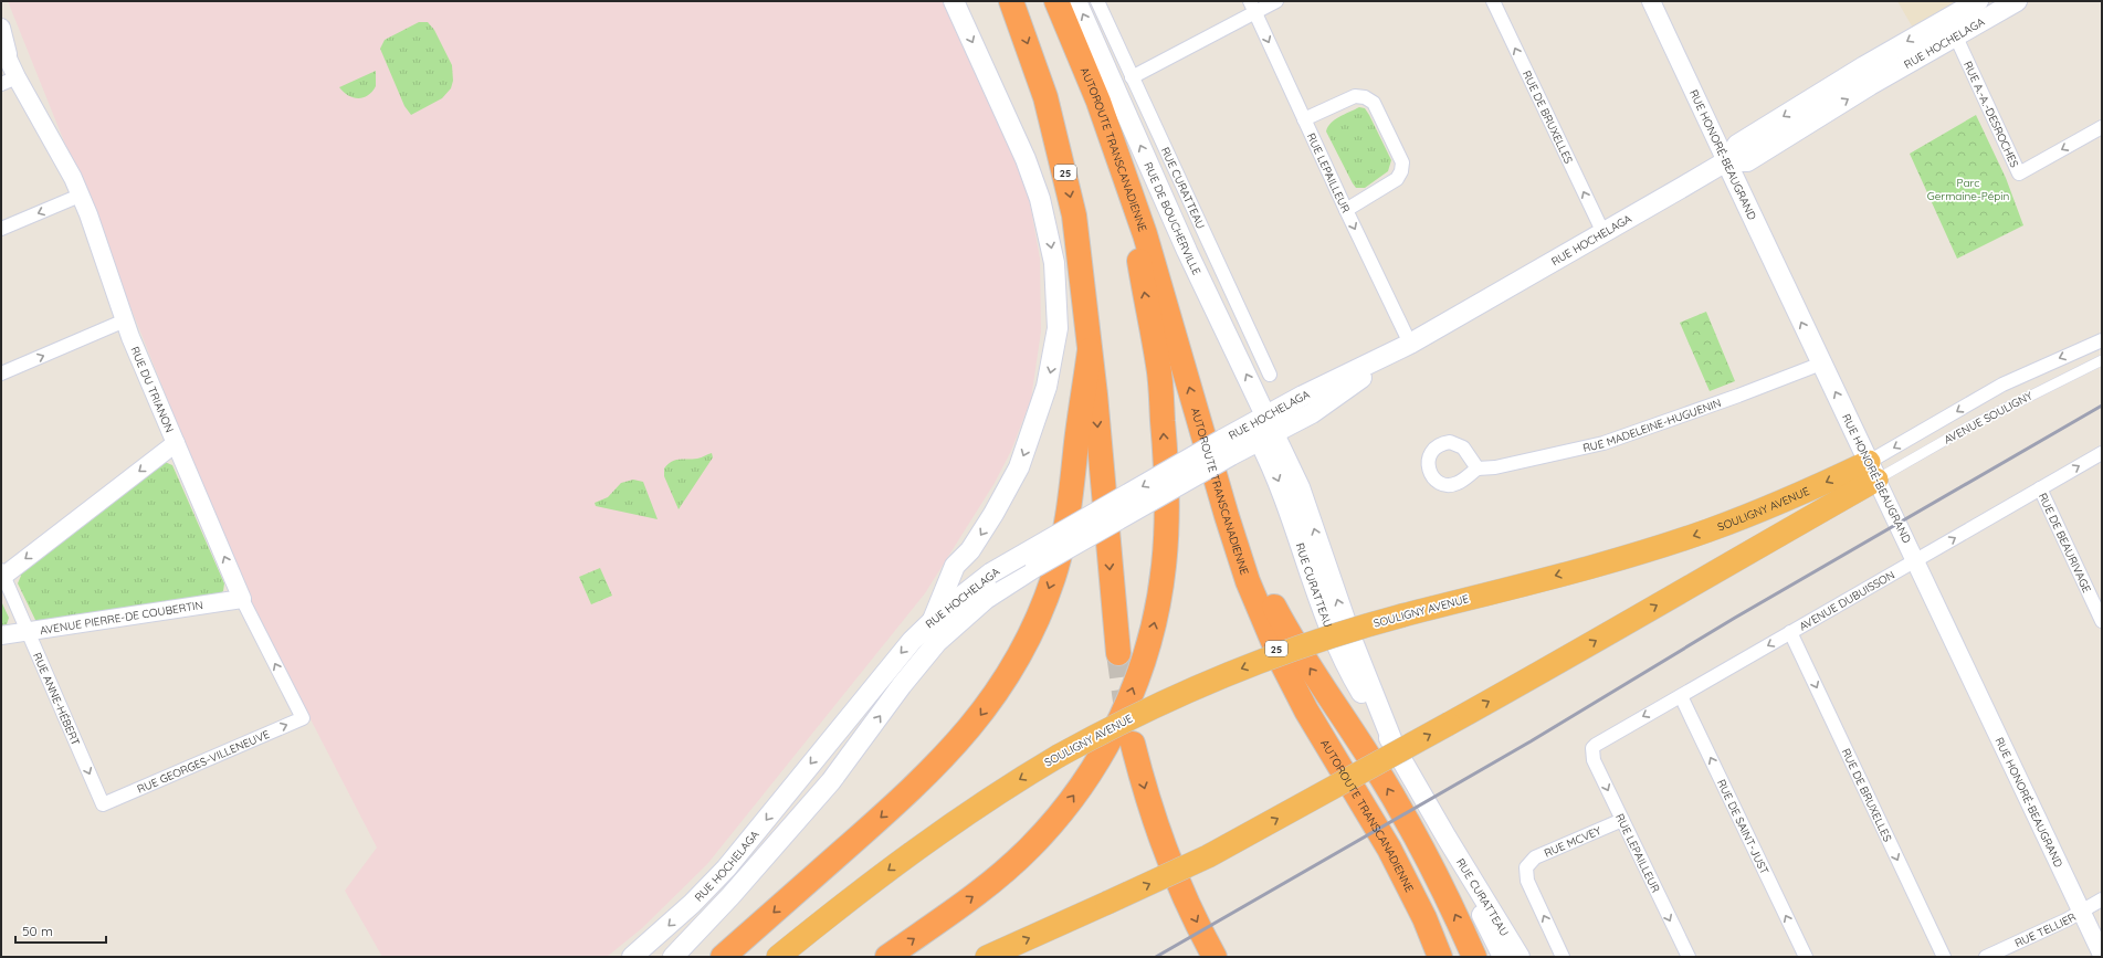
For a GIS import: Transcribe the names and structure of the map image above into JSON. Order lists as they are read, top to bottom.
{
  "streets": {
    "highway": ["AUTOROUTE TRANSCANADIENNE", "25", "SOULIGNY AVENUE"],
    "main road": [
      "RUE HOCHELAGA",
      "RUE HONORÉ-BEAUGRAND",
      "RUE CURATTEAU",
      "RUE DE BOUCHERVILLE"
    ],
    "street": [
      "RUE A.-A.-DESROCHES",
      "RUE DE BRUXELLES",
      "RUE LEPAILLEUR",
      "RUE DU TRIANON",
      "AVENUE SOULIGNY",
      "RUE MADELEINE-HUGUENIN",
      "RUE DE BEAURIVAGE",
      "AVENUE DUBUISSON",
      "AVENUE PIERRE-DE COUBERTIN",
      "RUE ANNE-HÉBERT",
      "RUE GEORGES-VILLENEUVE",
      "RUE DE SAINT-JUST",
      "RUE MCVEY",
      "RUE TELLIER"
    ]
  },
  "crossings": [
    ["RUE HOCHELAGA", "RUE A.-A.-DESROCHES"],
    ["RUE HOCHELAGA", "RUE DE BRUXELLES"],
    ["RUE HOCHELAGA", "AUTOROUTE TRANSCANADIENNE"],
    ["RUE HOCHELAGA", "RUE HONORÉ-BEAUGRAND"],
    ["RUE HOCHELAGA", "RUE LEPAILLEUR"],
    ["RUE HOCHELAGA", "RUE CURATTEAU"],
    ["RUE HOCHELAGA", "RUE DE BOUCHERVILLE"],
    ["RUE DE BRUXELLES", "AVENUE DUBUISSON"],
    ["RUE HONORÉ-BEAUGRAND", "AVENUE SOULIGNY"],
    ["RUE HONORÉ-BEAUGRAND", "RUE MADELEINE-HUGUENIN"],
    ["RUE HONORÉ-BEAUGRAND", "SOULIGNY AVENUE"],
    ["RUE HONORÉ-BEAUGRAND", "AVENUE DUBUISSON"],
    ["RUE HONORÉ-BEAUGRAND", "RUE TELLIER"],
    ["RUE LEPAILLEUR", "AVENUE DUBUISSON"],
    ["RUE LEPAILLEUR", "RUE MCVEY"],
    ["RUE CURATTEAU", "RUE DE BOUCHERVILLE"],
    ["RUE DU TRIANON", "AVENUE PIERRE-DE COUBERTIN"],
    ["RUE DU TRIANON", "RUE GEORGES-VILLENEUVE"],
    ["AVENUE SOULIGNY", "SOULIGNY AVENUE"],
    ["RUE DE BEAURIVAGE", "AVENUE DUBUISSON"],
    ["AVENUE DUBUISSON", "RUE DE SAINT-JUST"],
    ["AVENUE PIERRE-DE COUBERTIN", "RUE ANNE-HÉBERT"],
    ["RUE ANNE-HÉBERT", "RUE GEORGES-VILLENEUVE"]
  ],
  "one_way": [
    "RUE LEPAILLEUR",
    "RUE DE BOUCHERVILLE",
    "RUE DU TRIANON",
    "RUE ANNE-HÉBERT",
    "RUE GEORGES-VILLENEUVE",
    "RUE DE SAINT-JUST"
  ],
  "parks": ["Parc Germaine-Pépin"],
  "scale_bar": "50 m"
}
